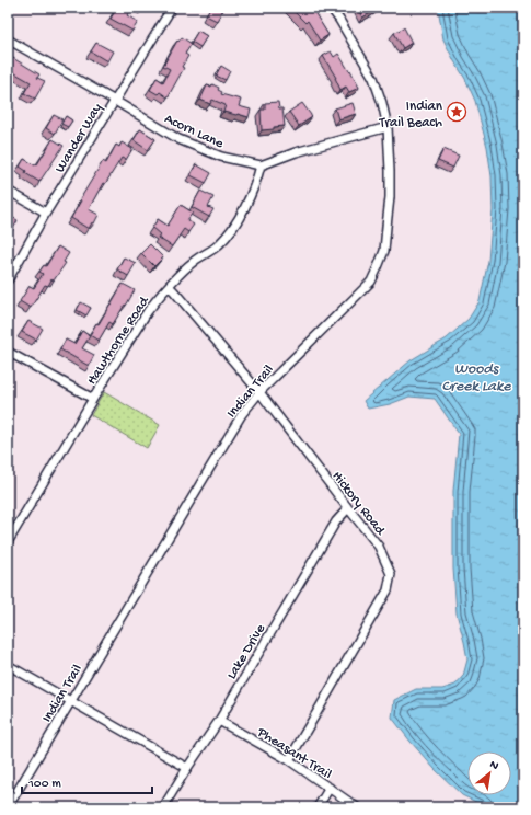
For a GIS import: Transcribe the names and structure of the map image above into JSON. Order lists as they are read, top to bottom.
{
  "streets": {
    "street": [
      "Acorn Lane",
      "Wander Way",
      "Hawthorne Road",
      "Indian Trail",
      "Hickory Road",
      "Lake Drive",
      "Pheasant Trail"
    ]
  },
  "crossings": [
    ["Acorn Lane", "Wander Way"],
    ["Acorn Lane", "Hawthorne Road"],
    ["Hawthorne Road", "Hickory Road"],
    ["Indian Trail", "Hickory Road"],
    ["Hickory Road", "Lake Drive"],
    ["Hickory Road", "Pheasant Trail"],
    ["Lake Drive", "Pheasant Trail"]
  ],
  "water": ["Woods Creek Lake"],
  "places": {
    "place": ["Indian Trail Beach"]
  },
  "scale_bar": "100 m",
  "north": "top right"
}
